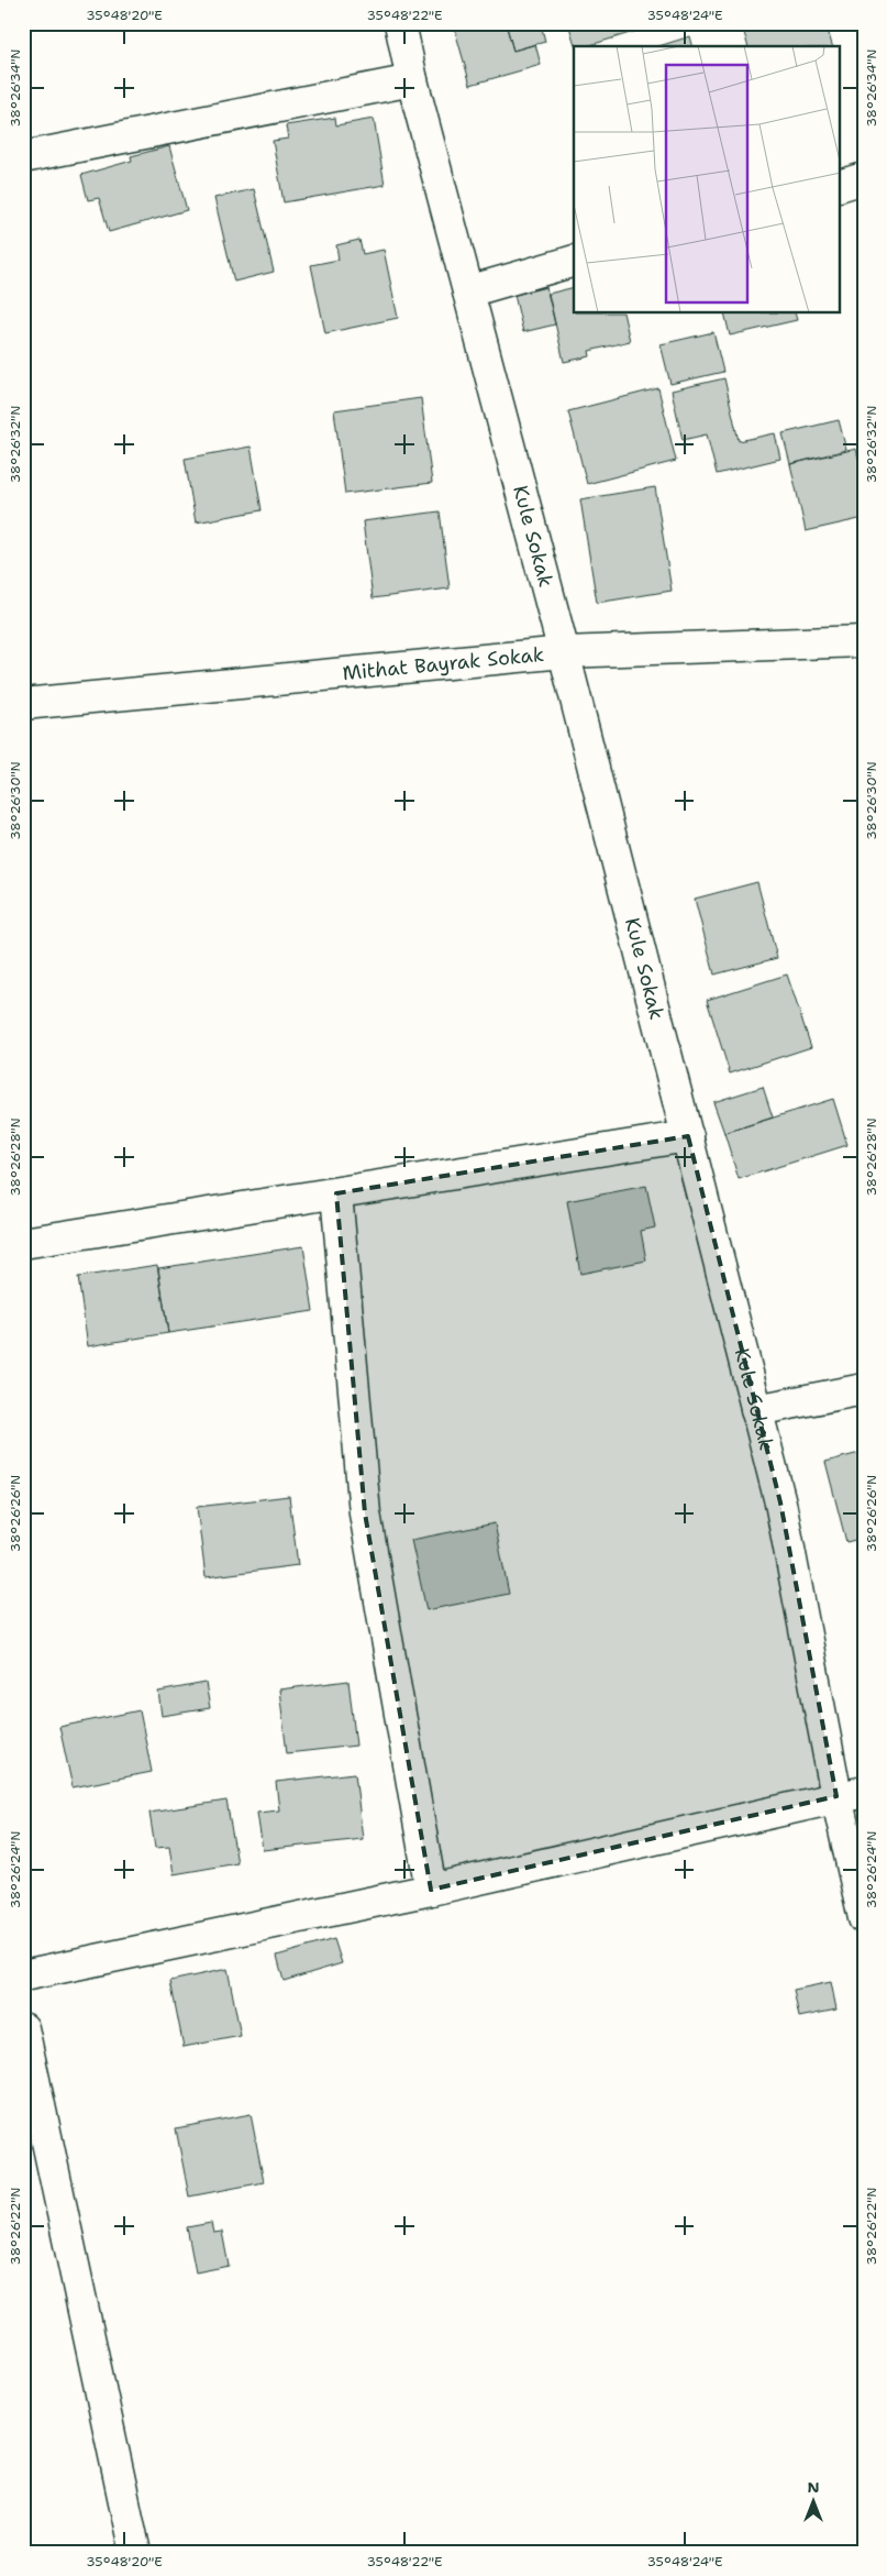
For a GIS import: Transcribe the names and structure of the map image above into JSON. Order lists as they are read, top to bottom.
{
  "streets": {
    "street": ["Kule Sokak", "Mithat Bayrak Sokak"]
  },
  "crossings": [
    ["Kule Sokak", "Mithat Bayrak Sokak"]
  ],
  "north": "top",
  "coordinates": [
    "35°48'20\"E",
    "35°48'22\"E",
    "35°48'24\"E",
    "38°26'34\"N",
    "38°26'32\"N",
    "38°26'30\"N",
    "38°26'28\"N",
    "38°26'26\"N",
    "38°26'24\"N",
    "38°26'22\"N"
  ]
}
